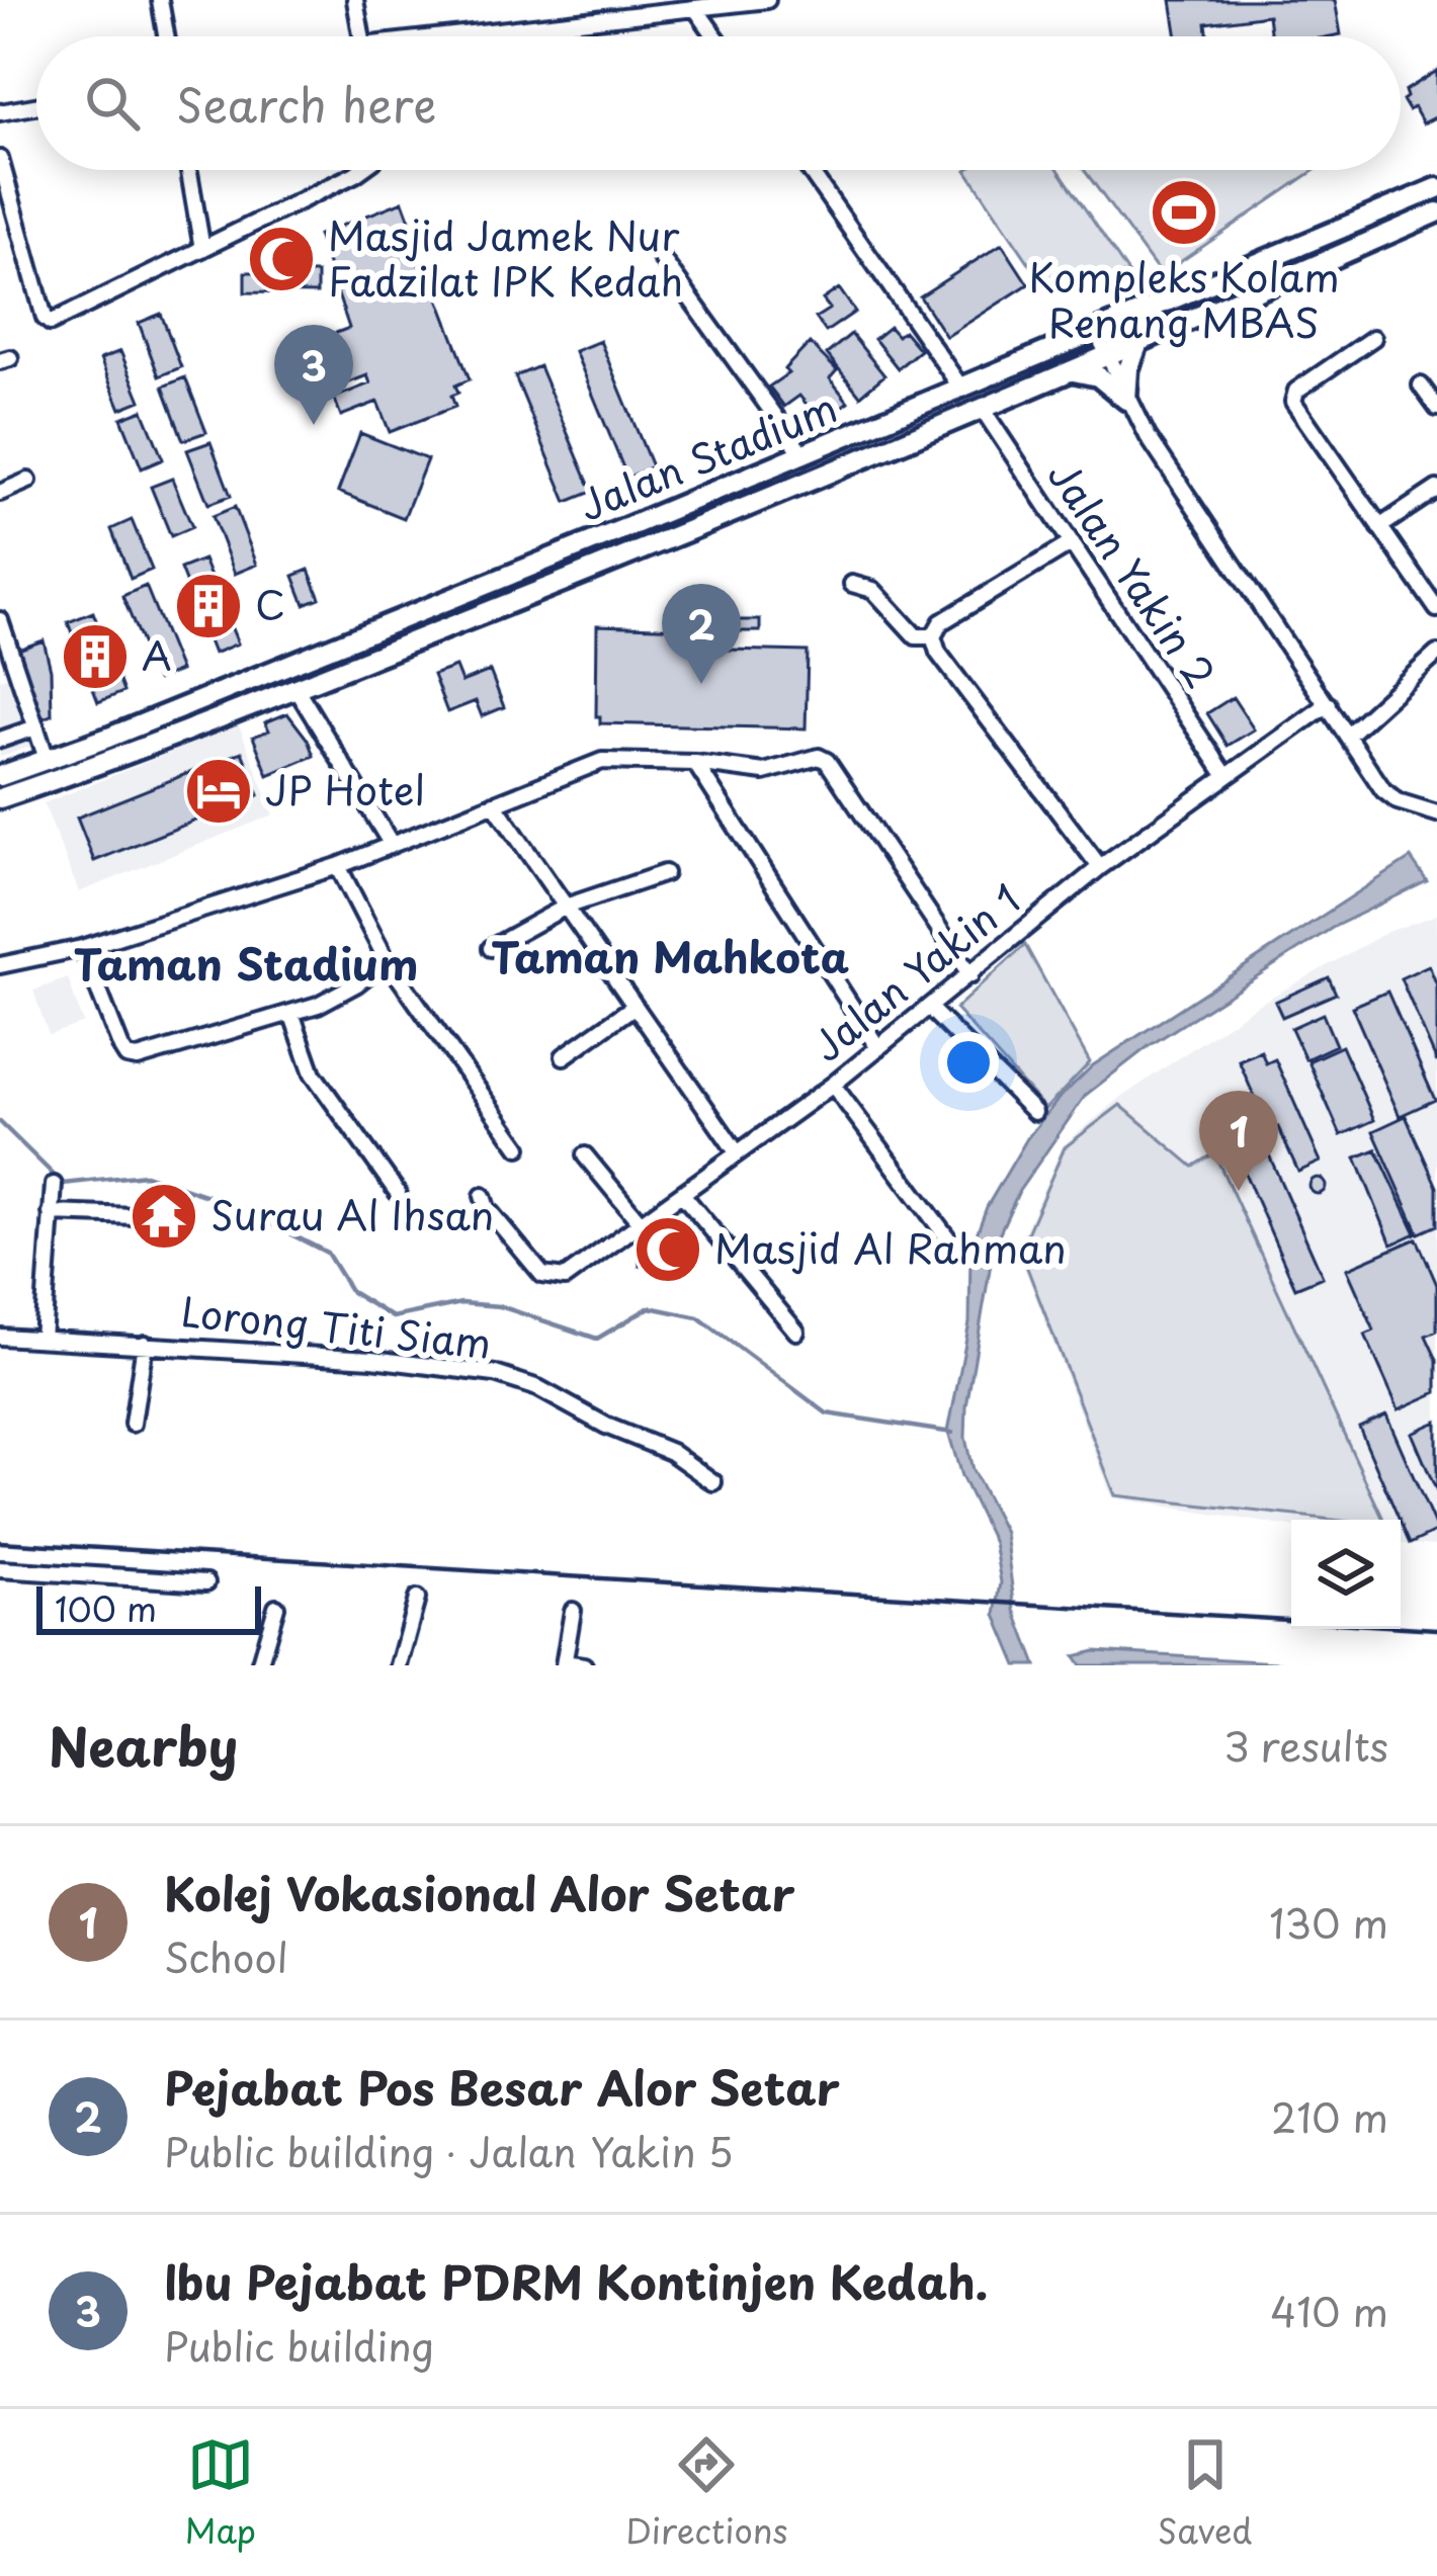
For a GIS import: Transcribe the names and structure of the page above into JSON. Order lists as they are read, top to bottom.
{
  "streets": {
    "main road": ["Jalan Stadium"],
    "street": ["Jalan Yakin 2", "Jalan Yakin 1", "Lorong Titi Siam"]
  },
  "crossings": [
    ["Jalan Stadium", "Jalan Yakin 2"],
    ["Jalan Yakin 2", "Jalan Yakin 1"]
  ],
  "districts": ["Taman Mahkota", "Taman Stadium"],
  "places": {
    "sports": ["Kompleks Kolam Renang MBAS"],
    "mosque": ["Masjid Jamek Nur Fadzilat IPK Kedah", "Masjid Al Rahman"],
    "building": ["C", "A"],
    "hotel": ["JP Hotel"],
    "temple": ["Surau Al Ihsan"]
  },
  "scale_bar": "100 m",
  "page": {
    "search": "Search here",
    "pins": ["3", "2", "1"],
    "scale": "100 m",
    "heading": ["Nearby", "3 results"],
    "list": [
      {
        "mark": "1",
        "name": "Kolej Vokasional Alor Setar",
        "note": "School",
        "value": "130 m"
      },
      {
        "mark": "2",
        "name": "Pejabat Pos Besar Alor Setar",
        "note": "Public building · Jalan Yakin 5",
        "value": "210 m"
      },
      {
        "mark": "3",
        "name": "Ibu Pejabat PDRM Kontinjen Kedah.",
        "note": "Public building",
        "value": "410 m"
      }
    ],
    "nav": ["Map", "Directions", "Saved"]
  }
}
